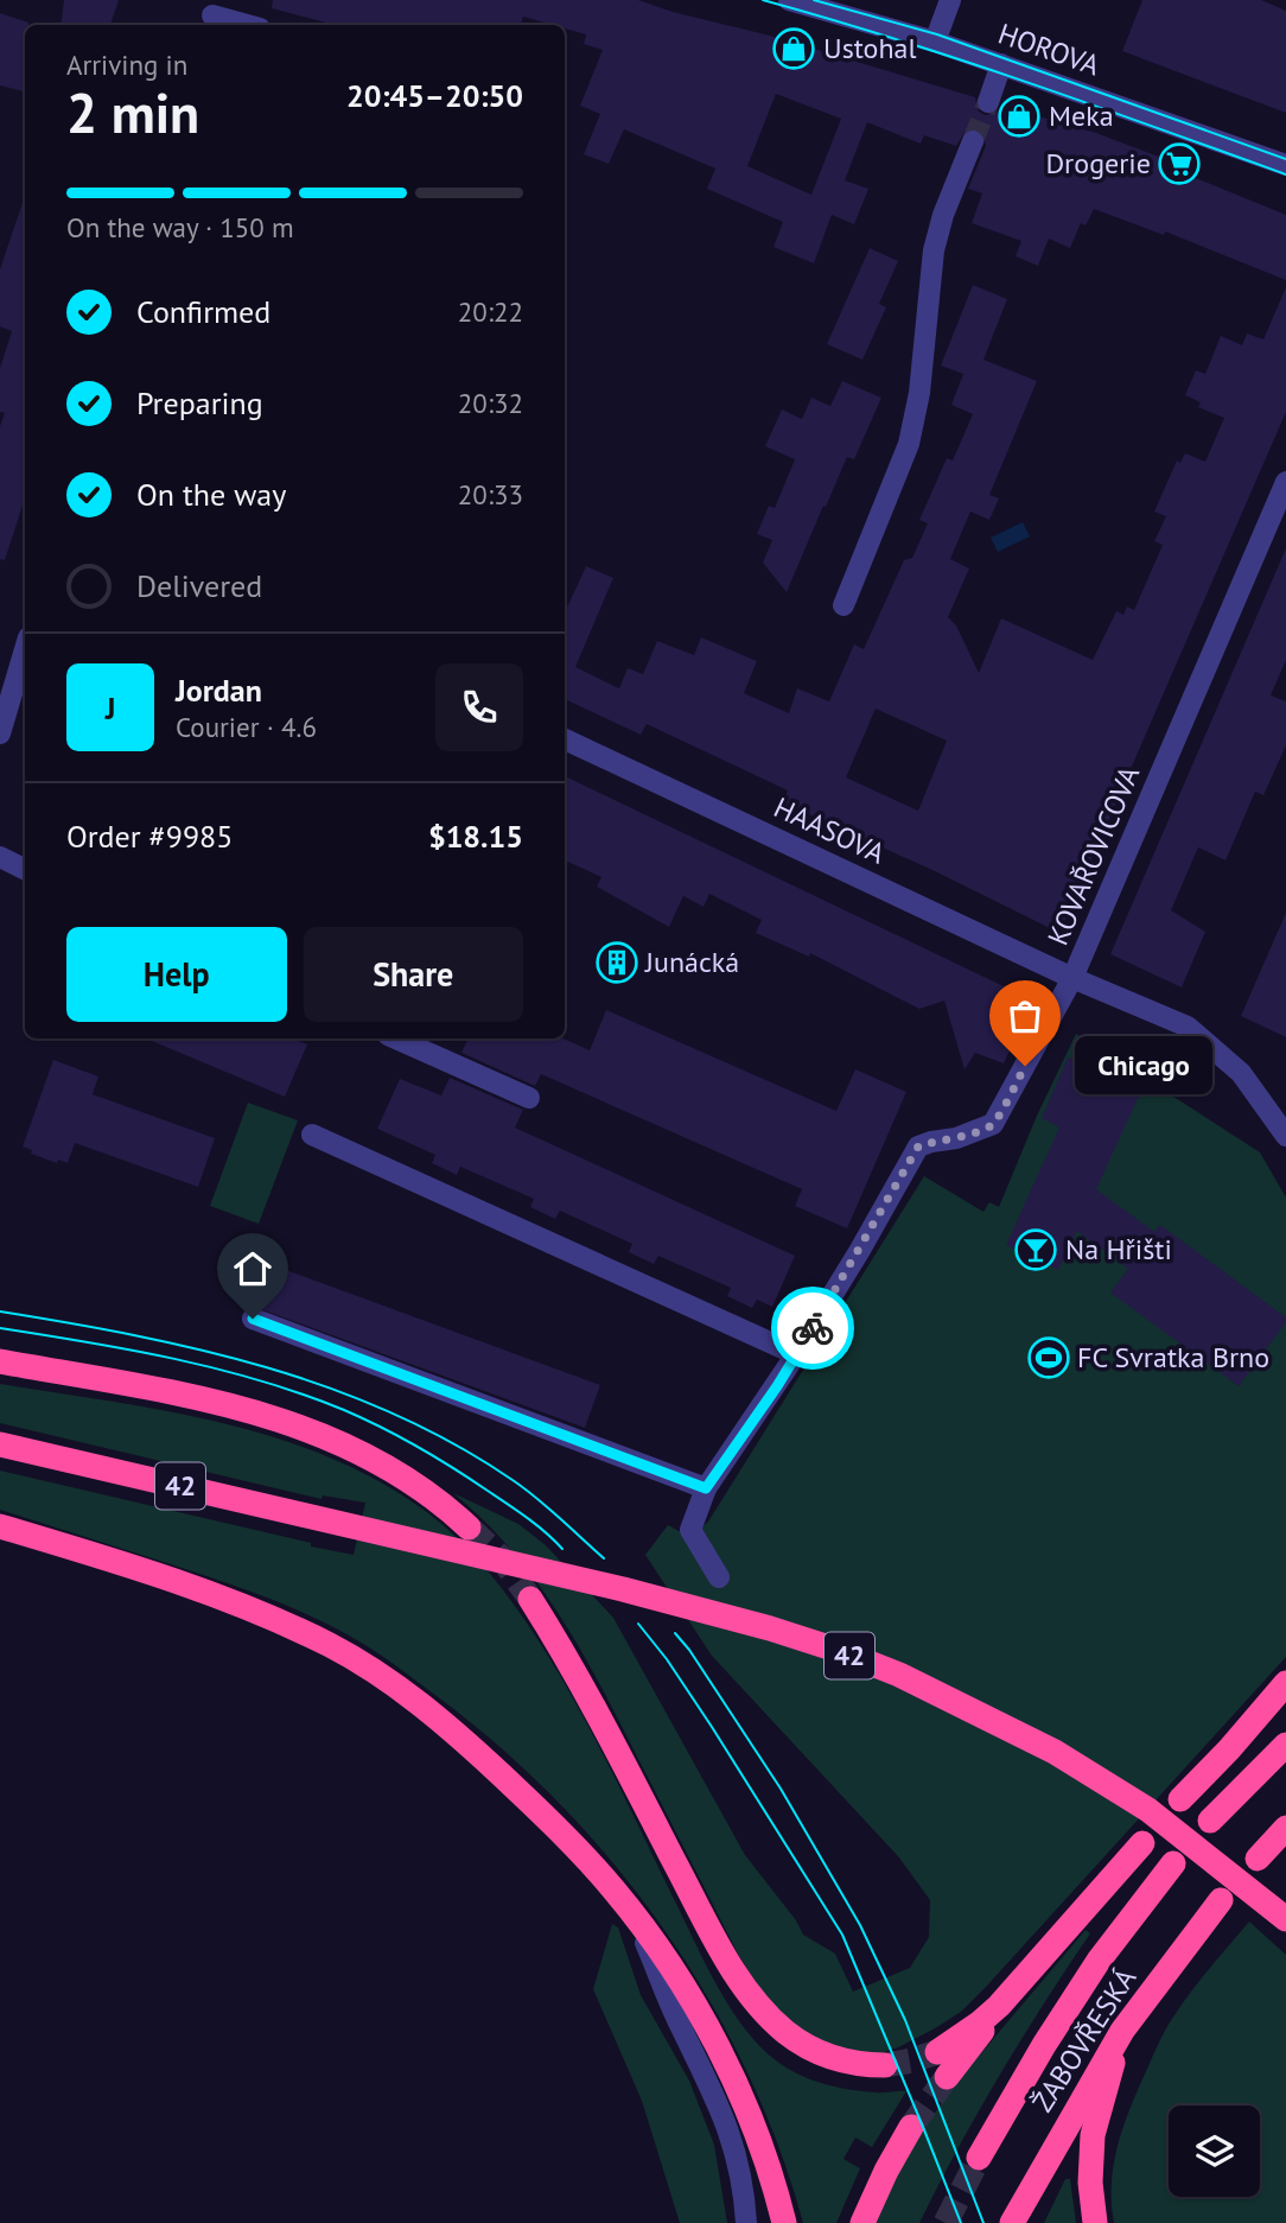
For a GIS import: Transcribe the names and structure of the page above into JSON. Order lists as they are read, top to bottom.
{
  "streets": {
    "highway": ["42", "ŽABOVŘESKÁ"],
    "street": ["HOROVA", "HAASOVA", "KOVAŘOVICOVA"]
  },
  "crossings": [
    ["HAASOVA", "KOVAŘOVICOVA"]
  ],
  "places": {
    "shop": ["Ustohal", "Meka"],
    "supermarket": ["Drogerie"],
    "building": ["Junácká"],
    "other": ["Chicago"],
    "bar": ["Na Hřišti"],
    "sports": ["FC Svratka Brno"]
  },
  "page": {
    "heading": ["2 min", "Arriving in", "20:45–20:50"],
    "panel": [
      "Jordan",
      "Courier · 4.6",
      "Order #9985",
      "$18.15"
    ],
    "bar": "On the way · 150 m",
    "list": [
      ["Confirmed", "20:22"],
      ["Preparing", "20:32"],
      ["On the way", "20:33"],
      "Delivered"
    ],
    "round": "J",
    "buttons": ["Help", "Share"],
    "bubble": "Chicago"
  }
}
